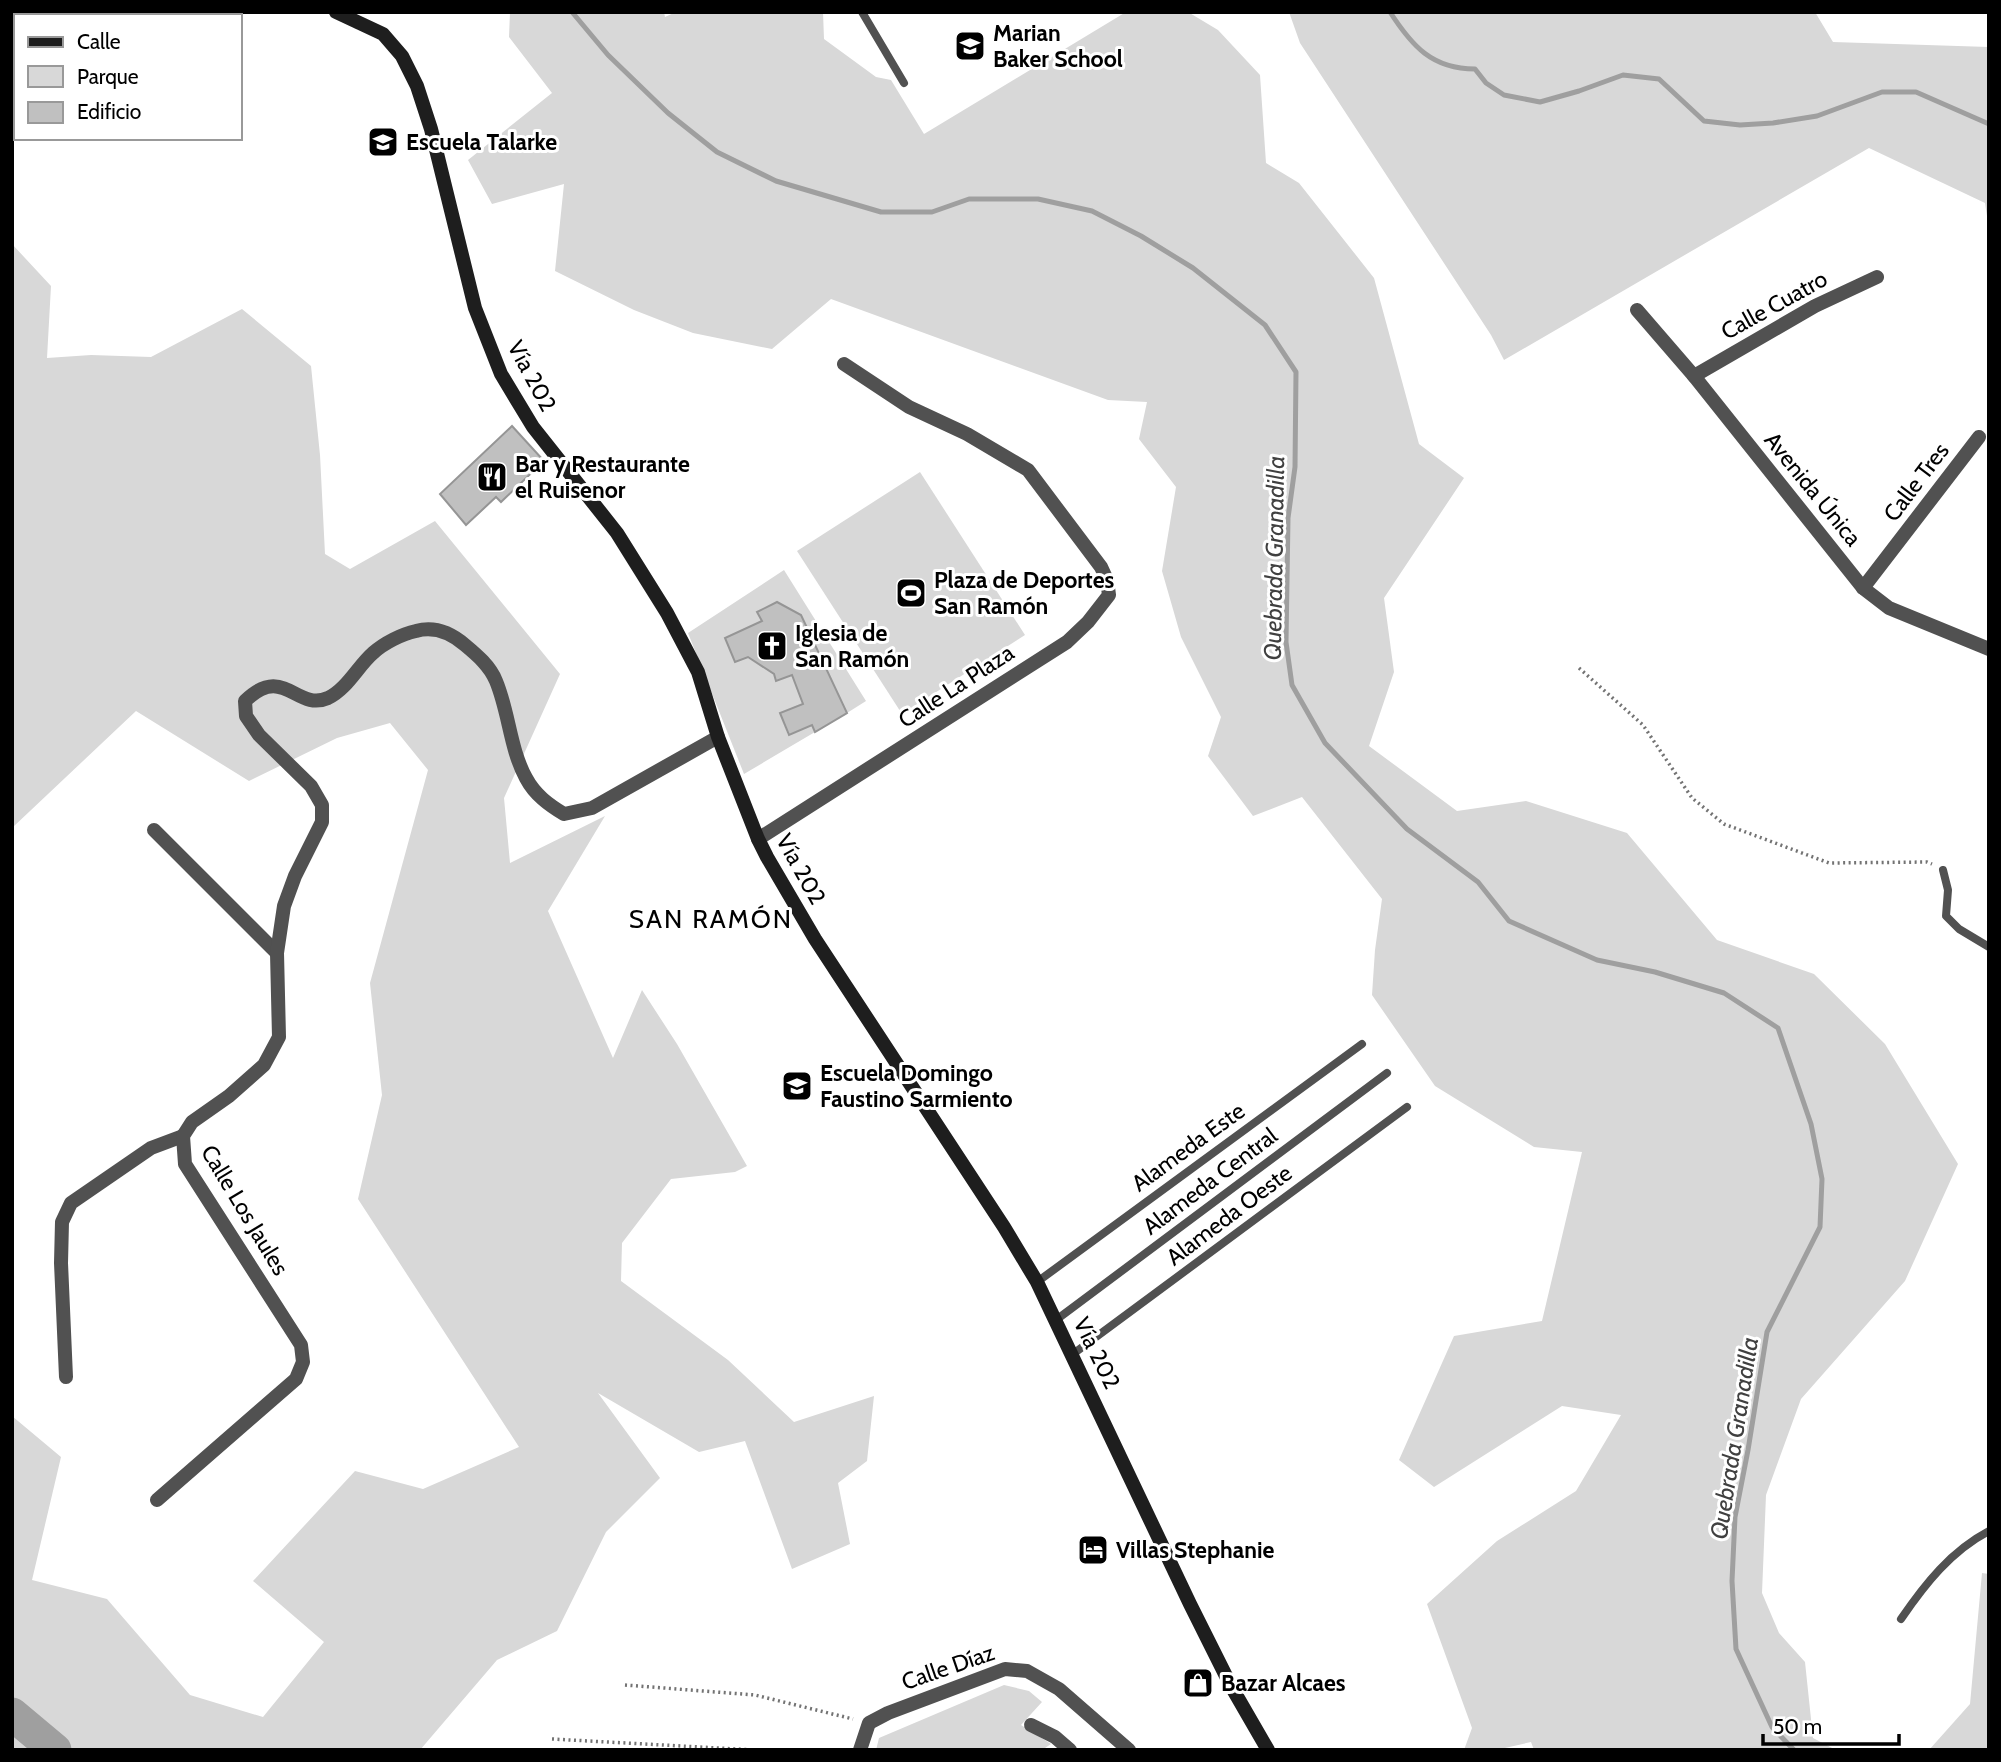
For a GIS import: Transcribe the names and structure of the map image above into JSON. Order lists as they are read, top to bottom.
{
  "streets": {
    "main road": ["Vía 202"],
    "street": [
      "Calle Cuatro",
      "Calle Tres",
      "Avenida Única",
      "Calle La Plaza",
      "Calle Los Jaules",
      "Calle Díaz"
    ],
    "lane": ["Alameda Este", "Alameda Central", "Alameda Oeste"]
  },
  "crossings": [
    ["Calle Cuatro", "Avenida Única"],
    ["Vía 202", "Calle La Plaza"],
    ["Vía 202", "Alameda Este"],
    ["Vía 202", "Alameda Central"],
    ["Vía 202", "Calle Los Jaules"],
    ["Vía 202", "Alameda Oeste"],
    ["Calle Tres", "Avenida Única"]
  ],
  "districts": ["SAN RAMÓN"],
  "water": ["Quebrada Granadilla"],
  "places": {
    "school or university": ["Marian Baker School", "Escuela Talarke", "Escuela Domingo Faustino Sarmiento"],
    "restaurant": ["Bar y Restaurante el Ruisenor"],
    "sports": ["Plaza de Deportes San Ramón"],
    "church": ["Iglesia de San Ramón"],
    "hotel": ["Villas Stephanie"],
    "shop": ["Bazar Alcaes"]
  },
  "legend": ["Calle", "Parque", "Edificio"],
  "scale_bar": "50 m"
}
